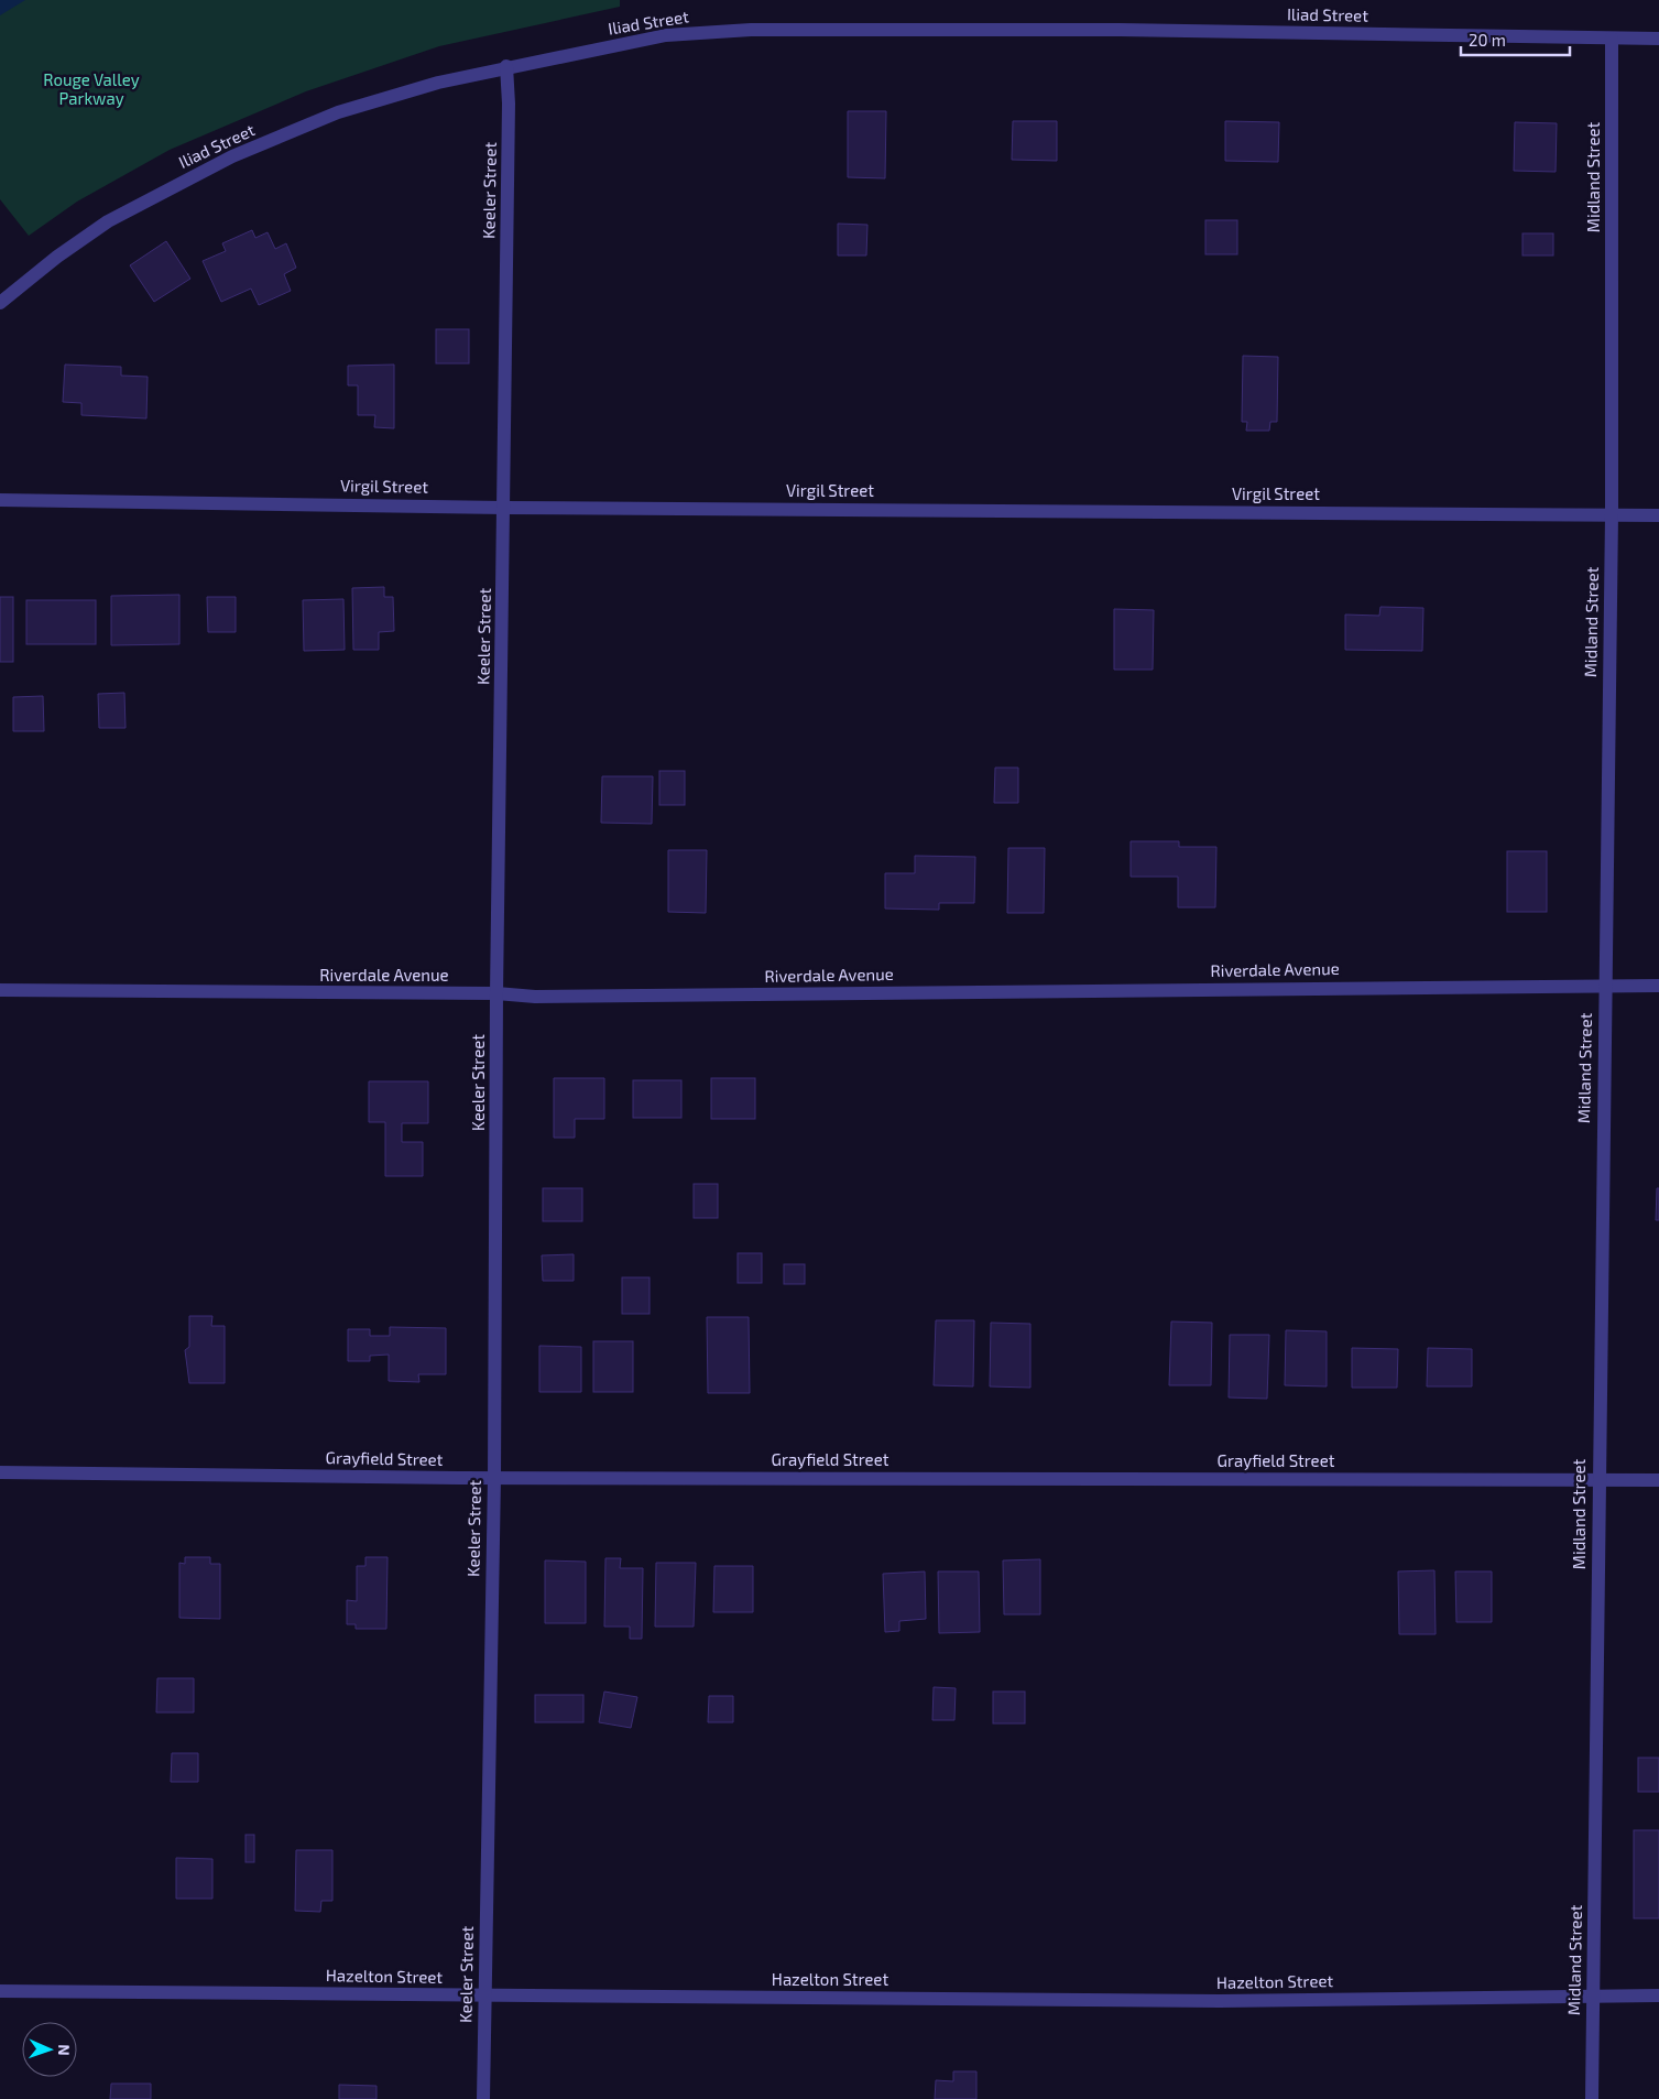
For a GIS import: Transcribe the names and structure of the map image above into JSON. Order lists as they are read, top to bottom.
{
  "streets": {
    "street": [
      "Iliad Street",
      "Midland Street",
      "Keeler Street",
      "Virgil Street",
      "Riverdale Avenue",
      "Grayfield Street",
      "Hazelton Street"
    ]
  },
  "crossings": [
    ["Iliad Street", "Midland Street"],
    ["Iliad Street", "Keeler Street"],
    ["Midland Street", "Virgil Street"],
    ["Midland Street", "Riverdale Avenue"],
    ["Midland Street", "Grayfield Street"],
    ["Midland Street", "Hazelton Street"],
    ["Keeler Street", "Virgil Street"],
    ["Keeler Street", "Riverdale Avenue"],
    ["Keeler Street", "Grayfield Street"],
    ["Keeler Street", "Hazelton Street"]
  ],
  "parks": ["Rouge Valley Parkway"],
  "scale_bar": "20 m",
  "north": "right"
}
